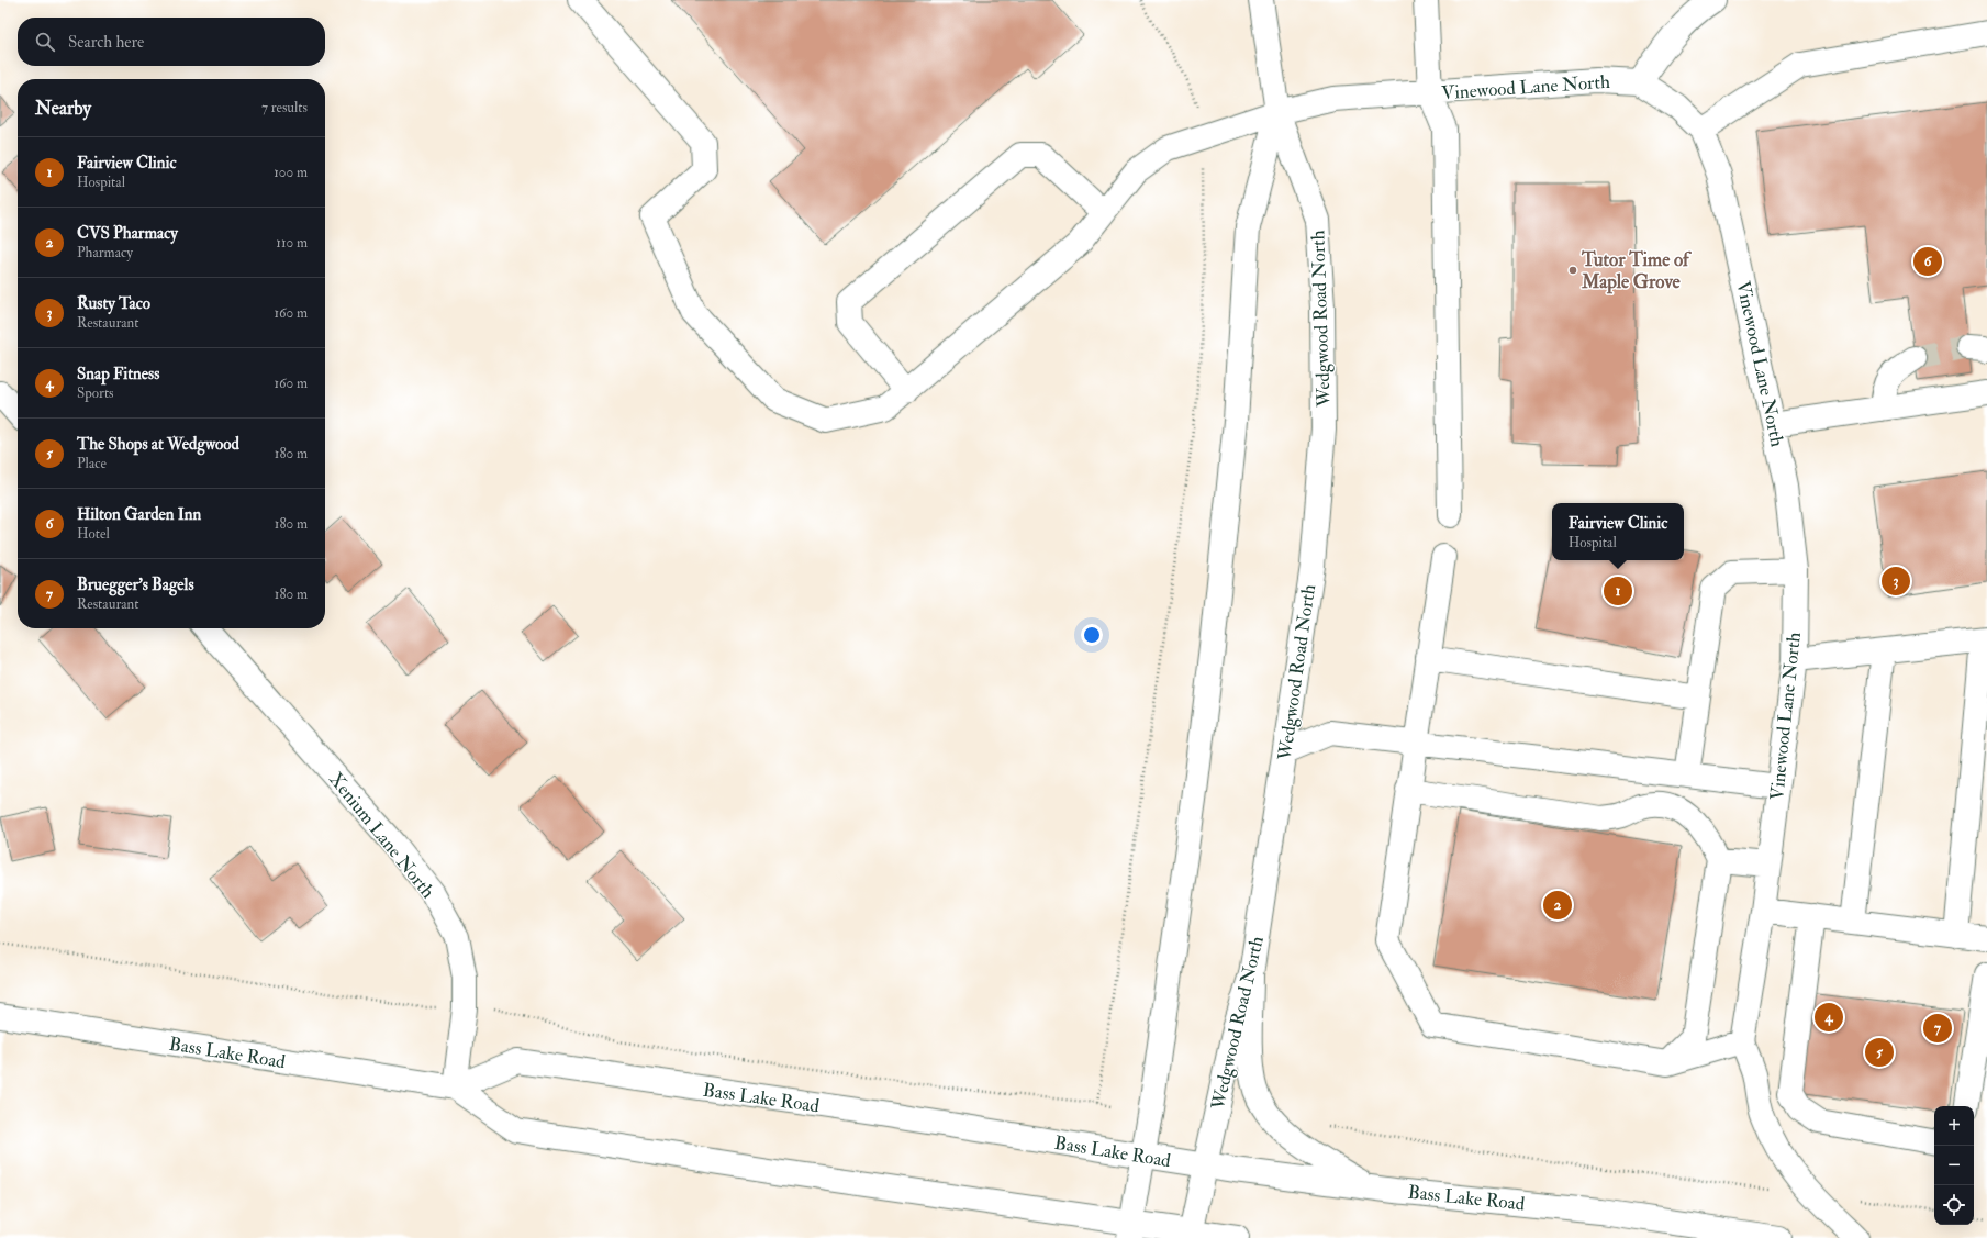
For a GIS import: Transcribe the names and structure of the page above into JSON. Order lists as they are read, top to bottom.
{
  "streets": {
    "street": [
      "Vinewood Lane North",
      "Wedgwood Road North",
      "Xenium Lane North",
      "Bass Lake Road"
    ]
  },
  "crossings": [
    ["Vinewood Lane North", "Wedgwood Road North"],
    ["Wedgwood Road North", "Bass Lake Road"],
    ["Xenium Lane North", "Bass Lake Road"]
  ],
  "places": ["Tutor Time of Maple Grove"],
  "page": {
    "search": "Search here",
    "heading": ["Nearby", "7 results"],
    "list": [
      {
        "mark": "1",
        "name": "Fairview Clinic",
        "note": "Hospital",
        "value": "100 m"
      },
      {
        "mark": "2",
        "name": "CVS Pharmacy",
        "note": "Pharmacy",
        "value": "110 m"
      },
      {
        "mark": "3",
        "name": "Rusty Taco",
        "note": "Restaurant",
        "value": "160 m"
      },
      {
        "mark": "4",
        "name": "Snap Fitness",
        "note": "Sports",
        "value": "160 m"
      },
      {
        "mark": "5",
        "name": "The Shops at Wedgwood",
        "note": "Place",
        "value": "180 m"
      },
      {
        "mark": "6",
        "name": "Hilton Garden Inn",
        "note": "Hotel",
        "value": "180 m"
      },
      {
        "mark": "7",
        "name": "Bruegger's Bagels",
        "note": "Restaurant",
        "value": "180 m"
      }
    ],
    "pins": [
      "6",
      "3",
      "1",
      "2",
      "4",
      "7",
      "5"
    ],
    "popup": ["Fairview Clinic", "Hospital"],
    "map_buttons": ["+", "−"]
  }
}
